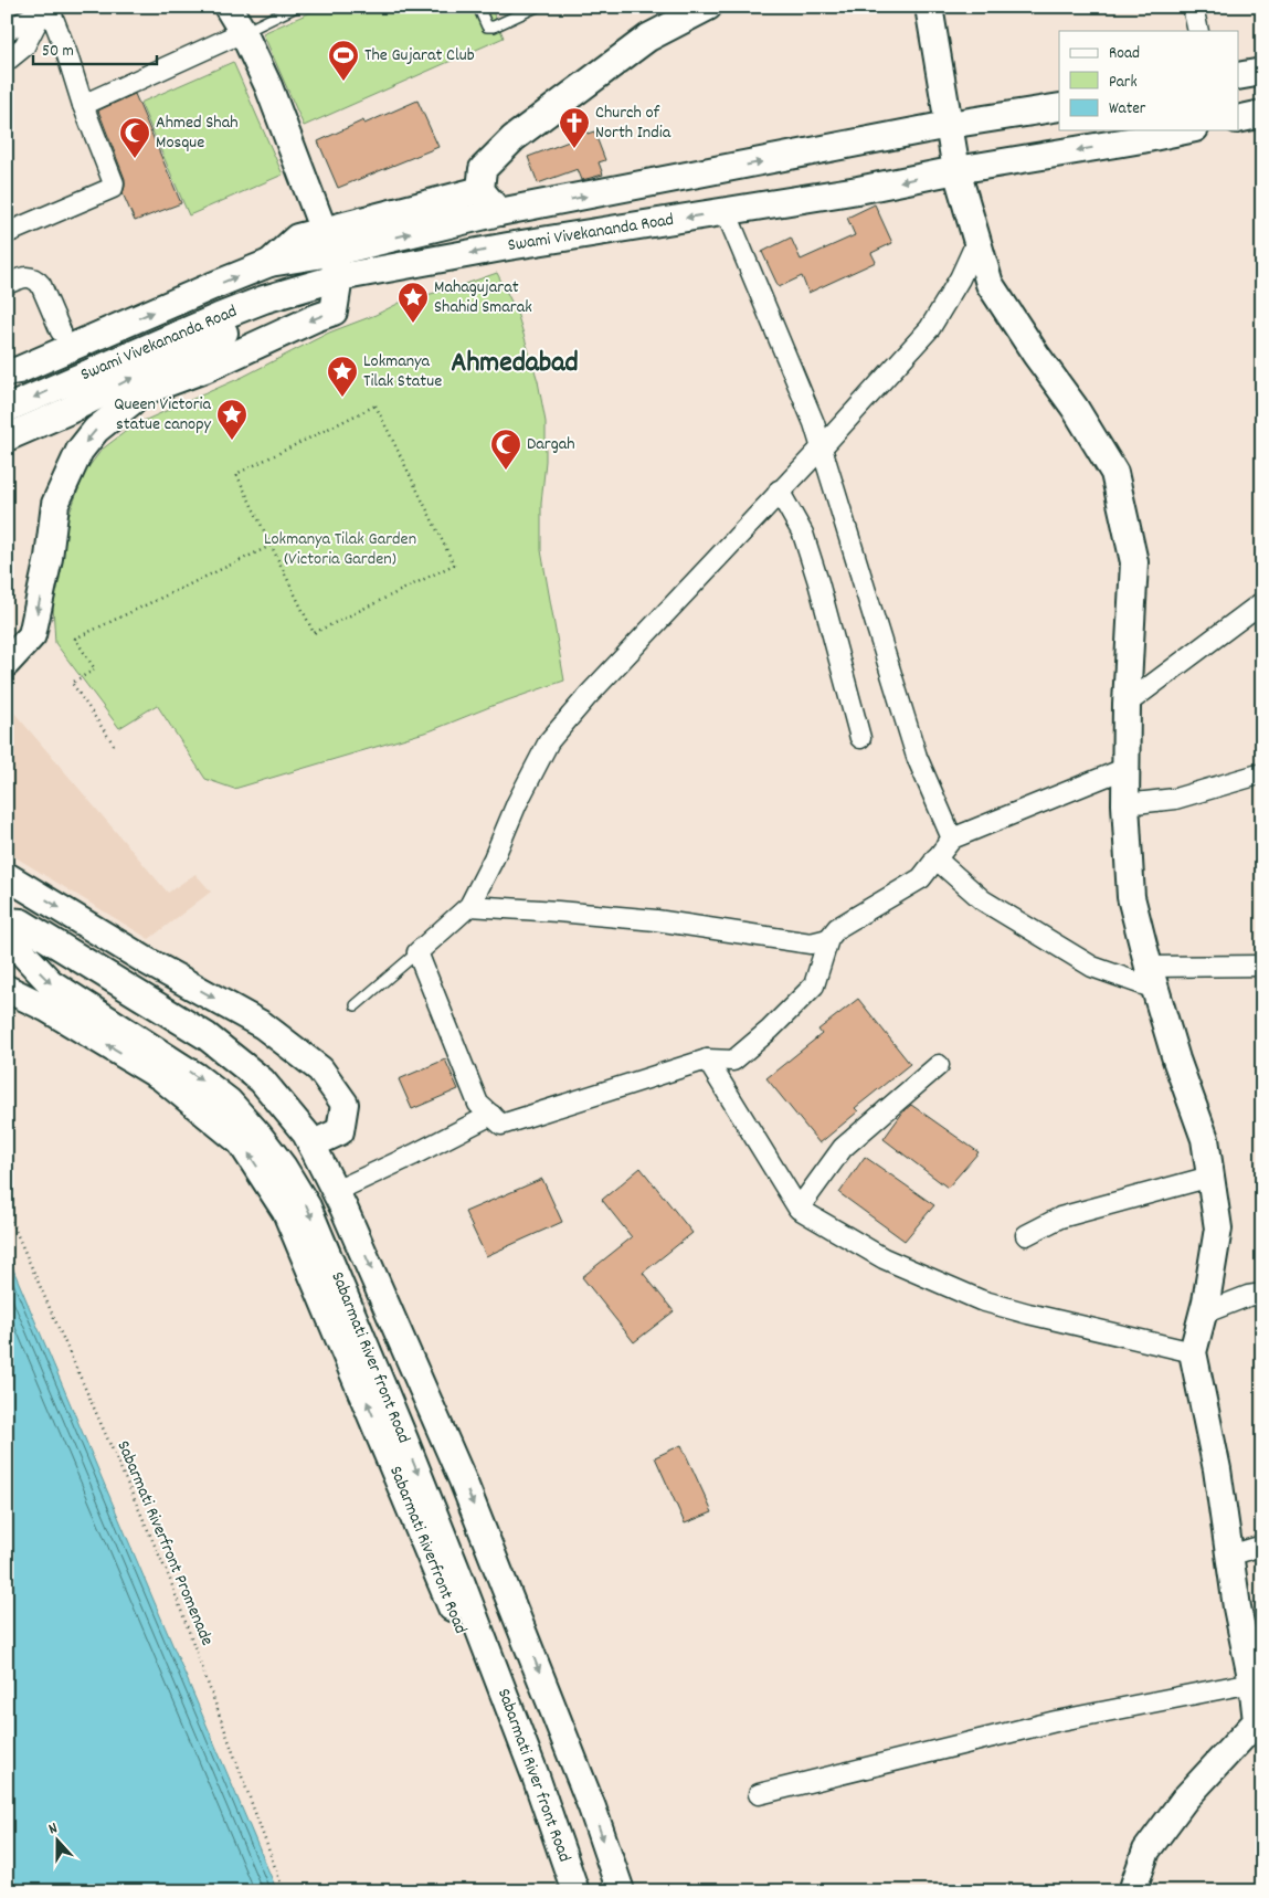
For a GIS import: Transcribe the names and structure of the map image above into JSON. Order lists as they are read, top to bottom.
{
  "streets": {
    "main road": ["Swami Vivekananda Road", "Sabarmati River front Road", "Sabarmati Riverfront Road"],
    "path": ["Sabarmati Riverfront Promenade"]
  },
  "districts": ["Ahmedabad"],
  "parks": ["Lokmanya Tilak Garden (Victoria Garden)"],
  "places": {
    "sports": ["The Gujarat Club"],
    "church": ["Church of North India"],
    "mosque": ["Ahmed Shah Mosque", "Dargah"],
    "place": ["Mahagujarat Shahid Smarak", "Lokmanya Tilak Statue", "Queen Victoria statue canopy"]
  },
  "legend": ["Road", "Park", "Water"],
  "scale_bar": "50 m",
  "north": "top"
}
